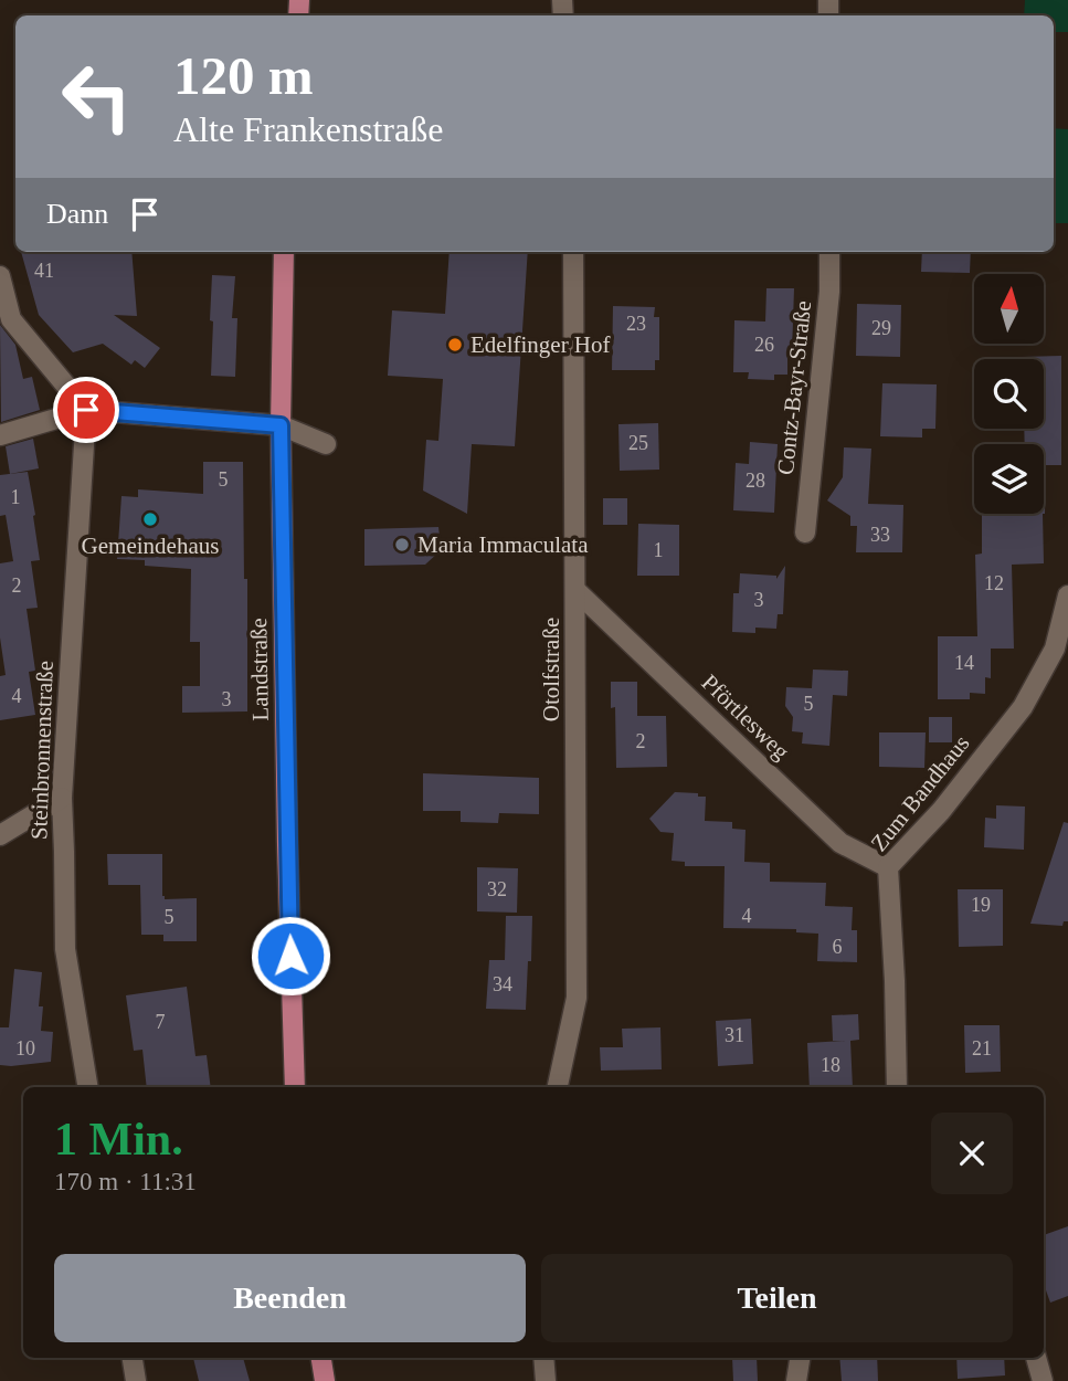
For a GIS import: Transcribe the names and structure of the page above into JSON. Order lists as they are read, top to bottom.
{
  "streets": {
    "main road": ["Landstraße"],
    "street": [
      "Contz-Bayr-Straße",
      "Otolfstraße",
      "Pförtlesweg",
      "Steinbronnenstraße",
      "Zum Bandhaus"
    ]
  },
  "crossings": [
    ["Otolfstraße", "Pförtlesweg"],
    ["Pförtlesweg", "Zum Bandhaus"]
  ],
  "places": ["Edelfinger Hof", "Gemeindehaus", "Maria Immaculata"],
  "house_numbers": [
    "41",
    "23",
    "29",
    "26",
    "25",
    "5",
    "28",
    "1",
    "33",
    "1",
    "12",
    "2",
    "3",
    "14",
    "4",
    "3",
    "5",
    "2",
    "32",
    "19",
    "4",
    "5",
    "6",
    "34",
    "7",
    "31",
    "10",
    "21",
    "18"
  ],
  "north": "top",
  "page": {
    "turn": ["120 m", "Alte Frankenstraße"],
    "then": "Dann",
    "heading": ["1 Min.", "170 m · 11:31"],
    "buttons": ["Beenden", "Teilen"]
  }
}
